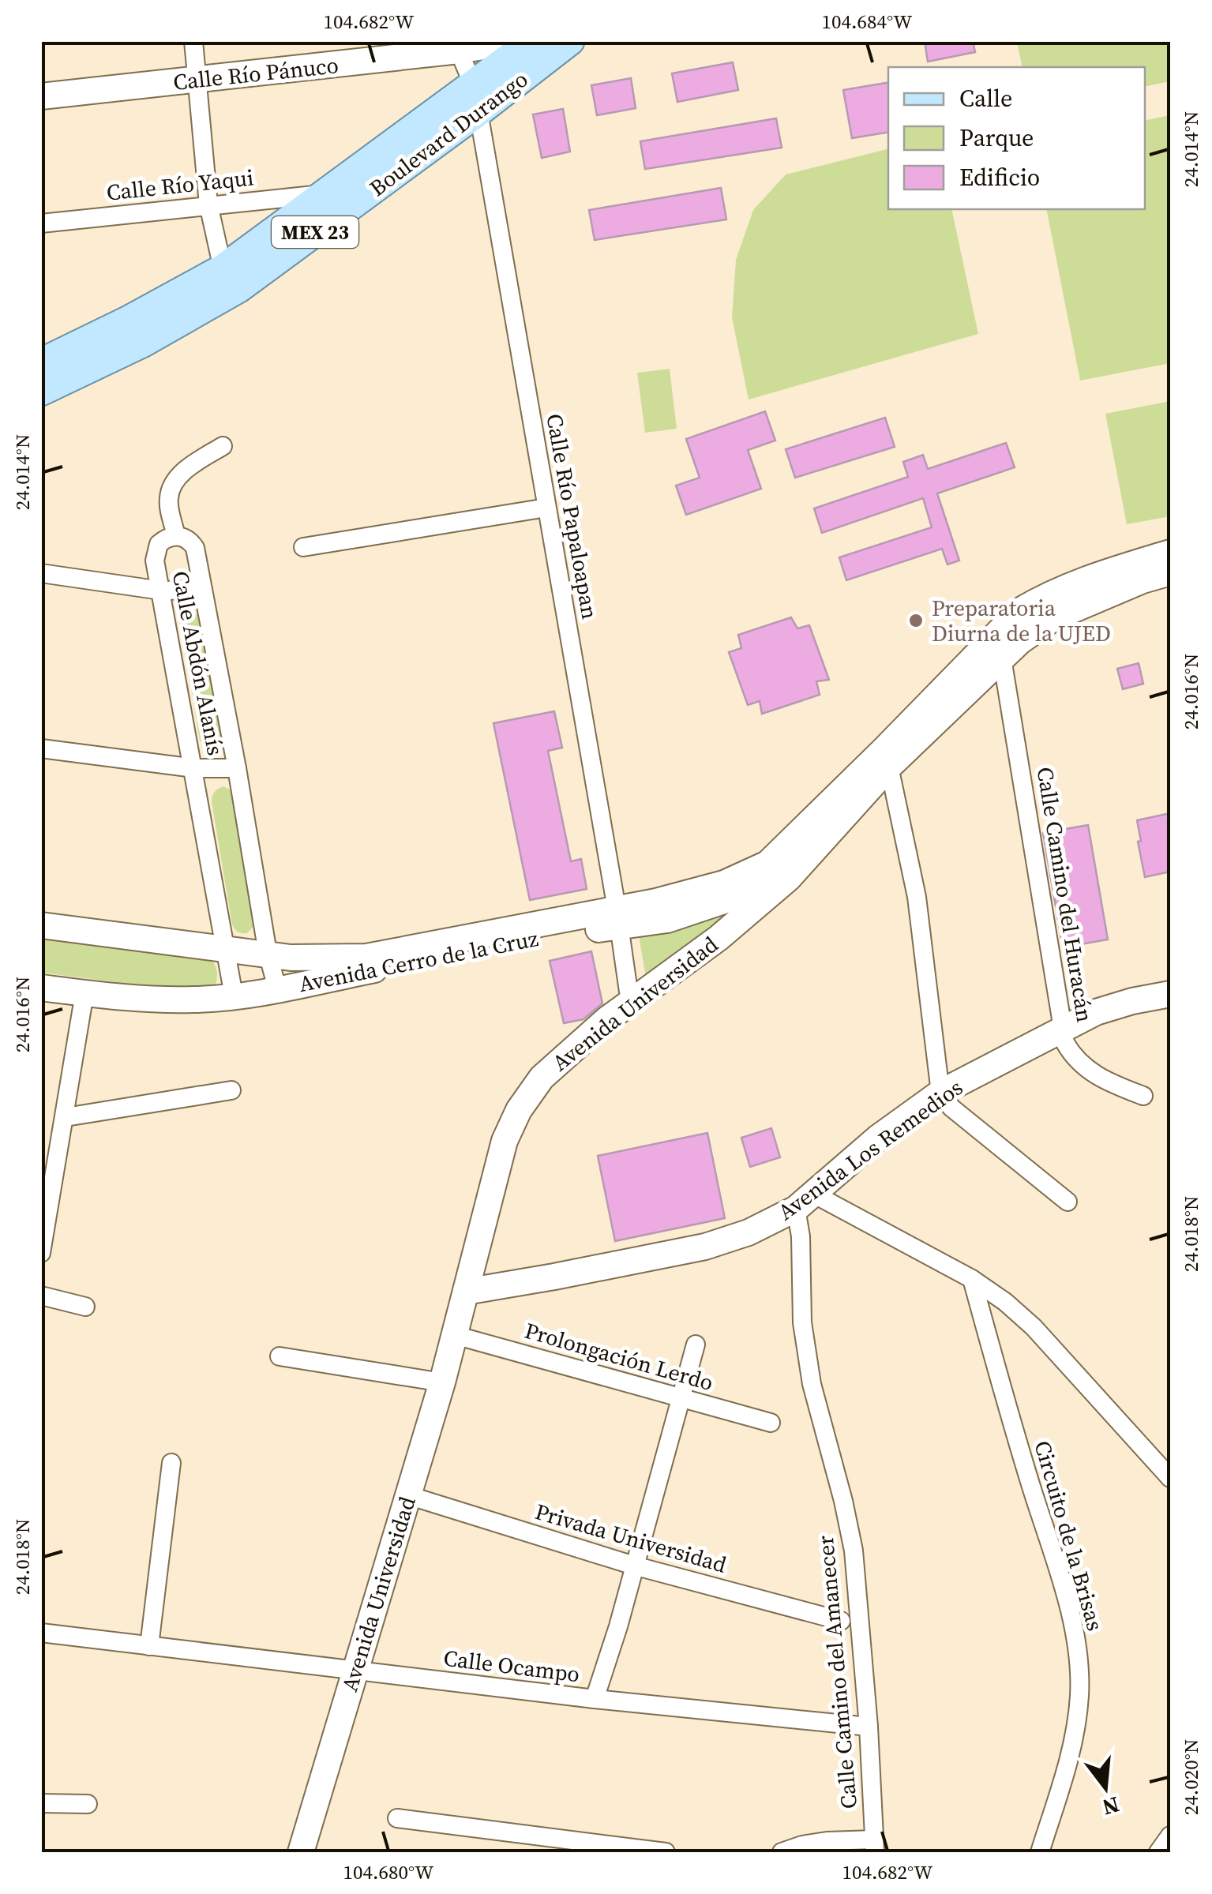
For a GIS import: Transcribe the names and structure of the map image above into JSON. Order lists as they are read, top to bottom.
{
  "streets": {
    "main road": ["Boulevard Durango", "MEX 23"],
    "street": [
      "Calle Río Pánuco",
      "Calle Río Yaqui",
      "Calle Río Papaloapan",
      "Calle Abdón Alanís",
      "Calle Camino del Huracán",
      "Avenida Cerro de la Cruz",
      "Avenida Universidad",
      "Avenida Los Remedios",
      "Prolongación Lerdo",
      "Circuito de la Brisas",
      "Privada Universidad",
      "Calle Ocampo",
      "Calle Camino del Amanecer"
    ]
  },
  "crossings": [
    ["Calle Río Pánuco", "Calle Río Papaloapan"],
    ["Boulevard Durango", "Calle Río Yaqui"],
    ["Boulevard Durango", "Calle Río Papaloapan"],
    ["Calle Río Papaloapan", "Avenida Cerro de la Cruz"],
    ["Calle Río Papaloapan", "Avenida Universidad"],
    ["Calle Abdón Alanís", "Avenida Cerro de la Cruz"],
    ["Calle Camino del Huracán", "Avenida Universidad"],
    ["Calle Camino del Huracán", "Avenida Los Remedios"],
    ["Avenida Cerro de la Cruz", "Avenida Universidad"],
    ["Avenida Universidad", "Avenida Los Remedios"],
    ["Avenida Universidad", "Prolongación Lerdo"],
    ["Avenida Universidad", "Privada Universidad"],
    ["Avenida Universidad", "Calle Ocampo"],
    ["Avenida Los Remedios", "Calle Camino del Amanecer"],
    ["Calle Ocampo", "Calle Camino del Amanecer"]
  ],
  "places": ["Preparatoria Diurna de la UJED"],
  "legend": ["Calle", "Parque", "Edificio"],
  "north": "bottom",
  "coordinates": [
    "104.682°W",
    "104.684°W",
    "24.014°N",
    "24.016°N",
    "24.018°N",
    "24.020°N",
    "104.680°W"
  ]
}
